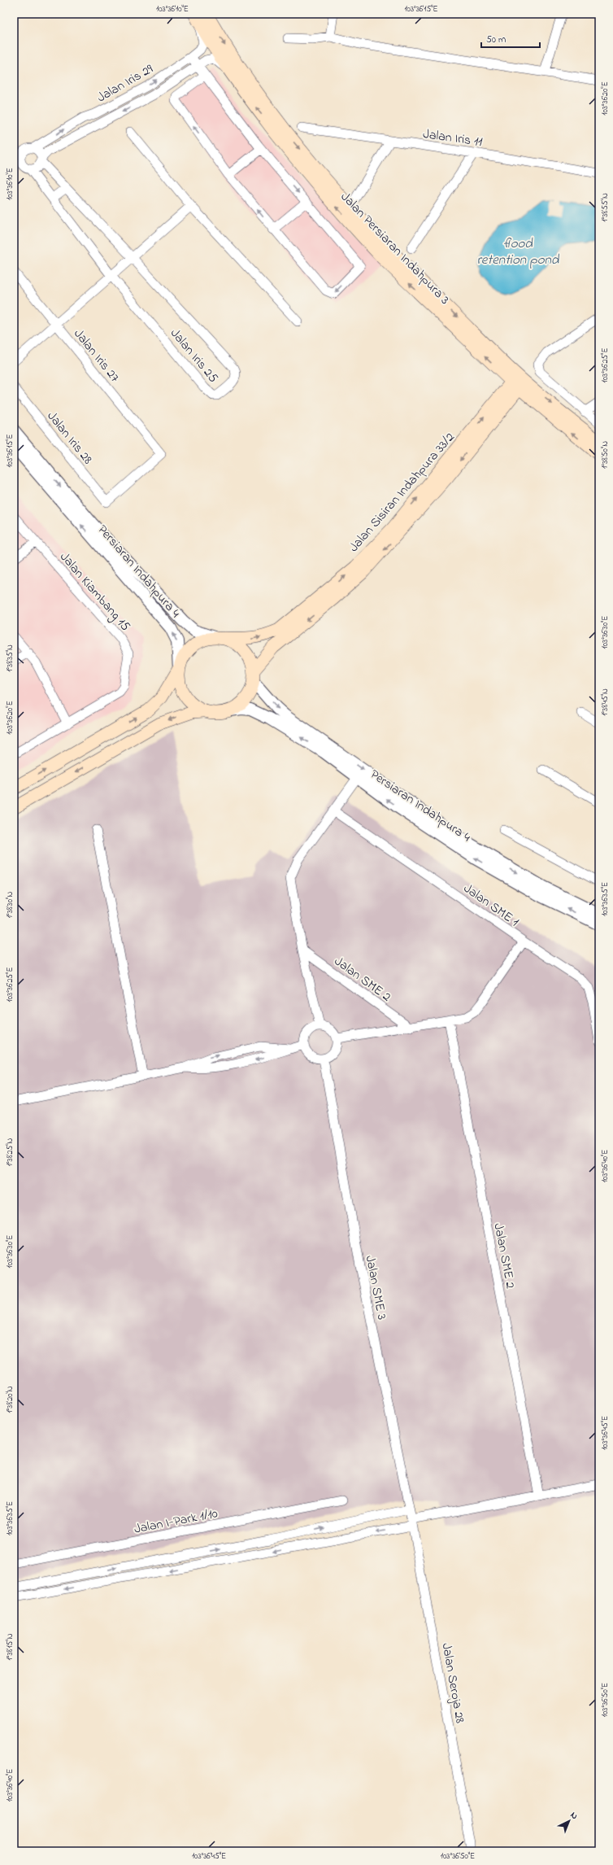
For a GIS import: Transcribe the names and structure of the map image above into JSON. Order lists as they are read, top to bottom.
{
  "streets": {
    "main road": ["Jalan Persiaran Indahpura 3", "Jalan Sisiran Indahpura 33/2"],
    "street": [
      "Jalan Iris 29",
      "Jalan Iris 11",
      "Jalan Iris 27",
      "Jalan Iris 25",
      "Jalan Iris 28",
      "Persiaran Indahpura 4",
      "Jalan Kiambang 15",
      "Jalan SME 1",
      "Jalan SME 2",
      "Jalan SME 3",
      "Jalan I-Park 1/10",
      "Jalan Seroja 28"
    ]
  },
  "crossings": [
    ["Jalan Iris 29", "Jalan Persiaran Indahpura 3"],
    ["Jalan Iris 29", "Jalan Iris 25"],
    ["Jalan Persiaran Indahpura 3", "Jalan Sisiran Indahpura 33/2"],
    ["Jalan Iris 27", "Jalan Iris 28"],
    ["Jalan Sisiran Indahpura 33/2", "Persiaran Indahpura 4"],
    ["Jalan SME 3", "Jalan Seroja 28"]
  ],
  "water": ["flood retention pond"],
  "scale_bar": "50 m",
  "north": "top right",
  "coordinates": [
    "103°36'10\"E",
    "103°36'15\"E",
    "103°36'20\"E",
    "1°38'55\"N",
    "103°36'25\"E",
    "1°38'50\"N",
    "103°36'30\"E",
    "1°38'35\"N",
    "1°38'45\"N",
    "103°36'35\"E",
    "1°38'30\"N",
    "1°38'25\"N",
    "103°36'40\"E",
    "1°38'20\"N",
    "103°36'45\"E",
    "1°38'15\"N",
    "103°36'50\"E"
  ]
}
